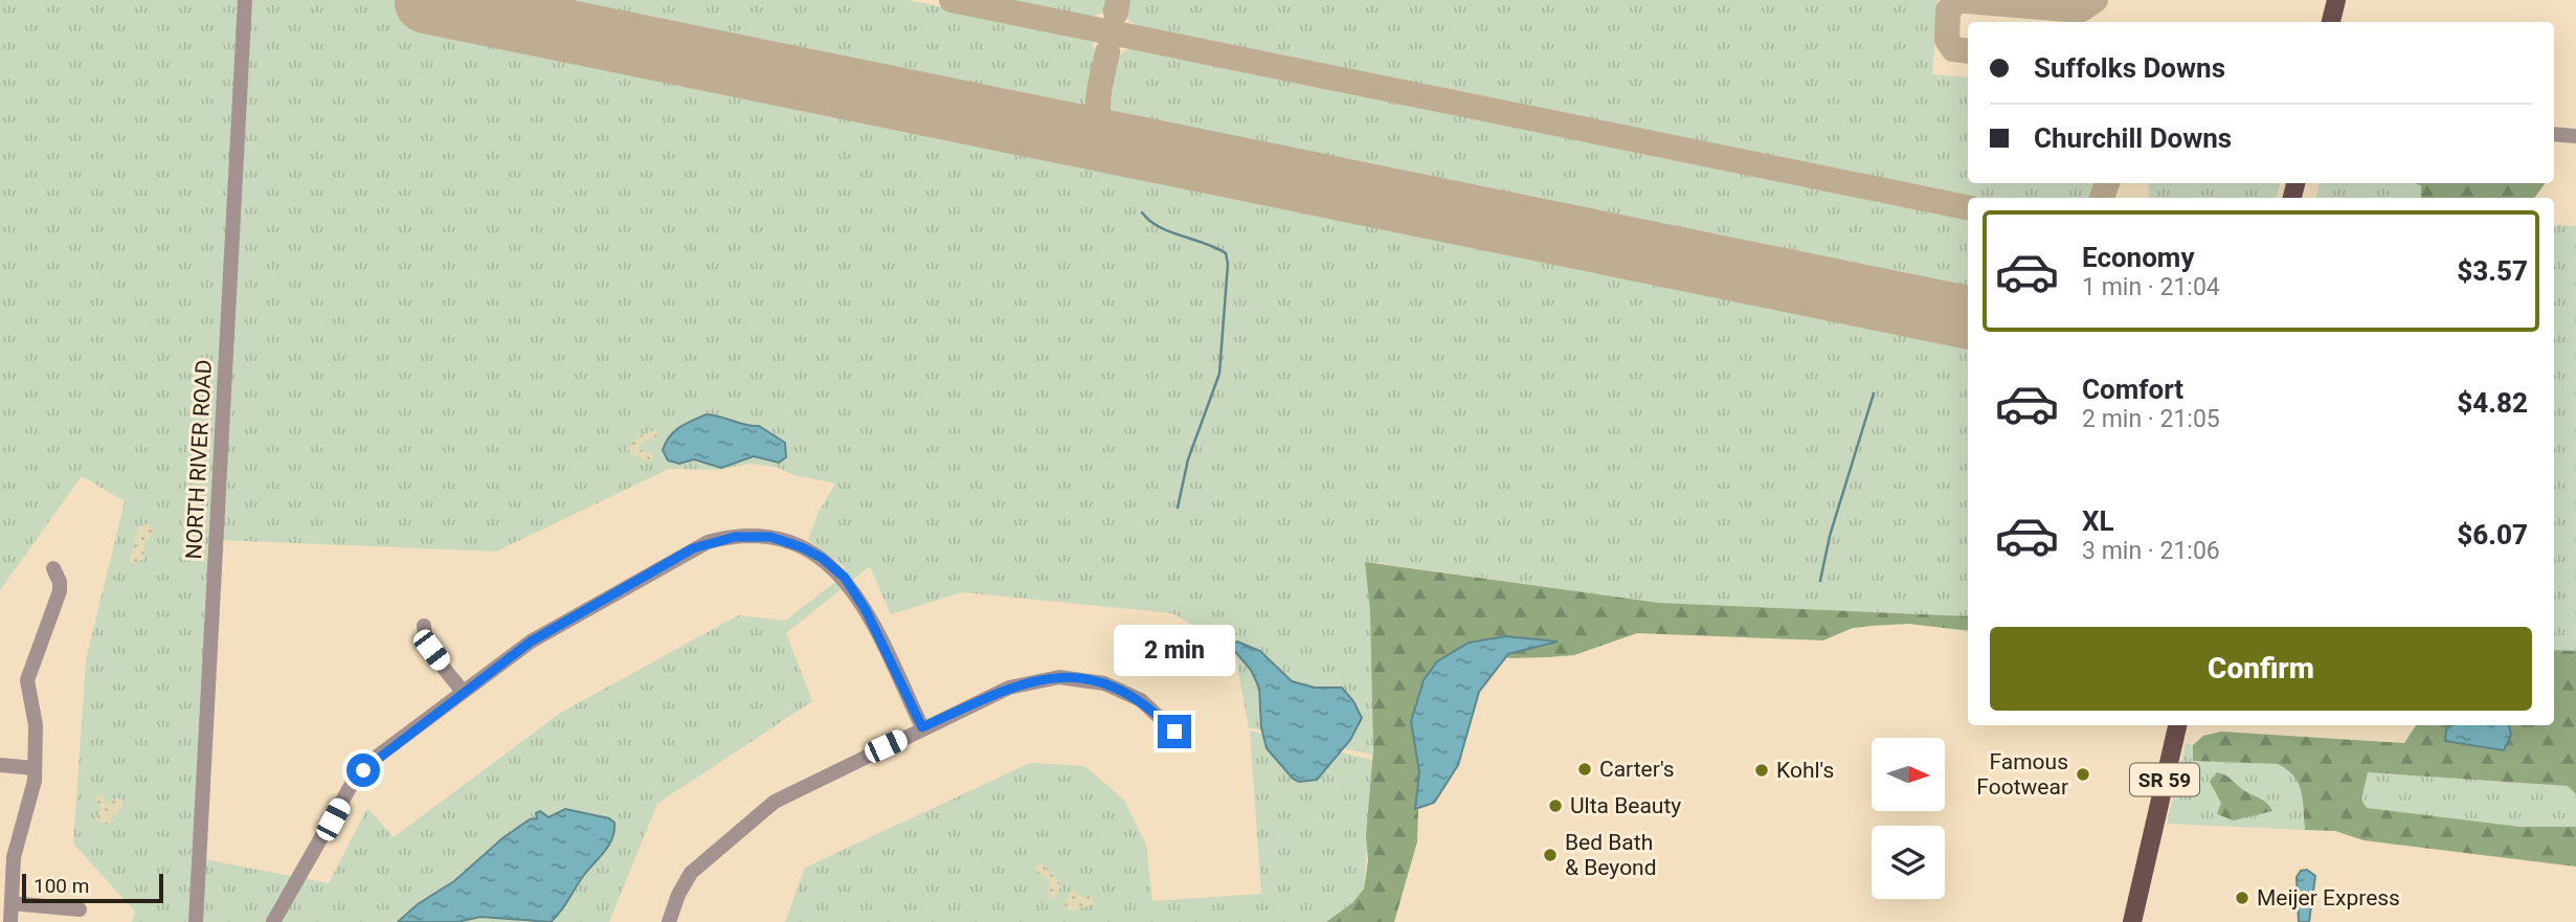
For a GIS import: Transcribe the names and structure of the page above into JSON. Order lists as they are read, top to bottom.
{
  "streets": {
    "main road": ["SR 59"],
    "street": ["NORTH RIVER ROAD"]
  },
  "places": [
    "Carter's",
    "Kohl's",
    "Famous Footwear",
    "Ulta Beauty",
    "Bed Bath & Beyond",
    "Meijer Express"
  ],
  "scale_bar": "100 m",
  "north": "right",
  "page": {
    "banner": ["Suffolks Downs", "Churchill Downs"],
    "list": [
      {
        "name": "Economy",
        "note": "1 min · 21:04",
        "value": "$3.57"
      },
      {
        "name": "Comfort",
        "note": "2 min · 21:05",
        "value": "$4.82"
      },
      {
        "name": "XL",
        "note": "3 min · 21:06",
        "value": "$6.07"
      }
    ],
    "buttons": "Confirm",
    "bubble": "2 min",
    "scale": "100 m"
  }
}
